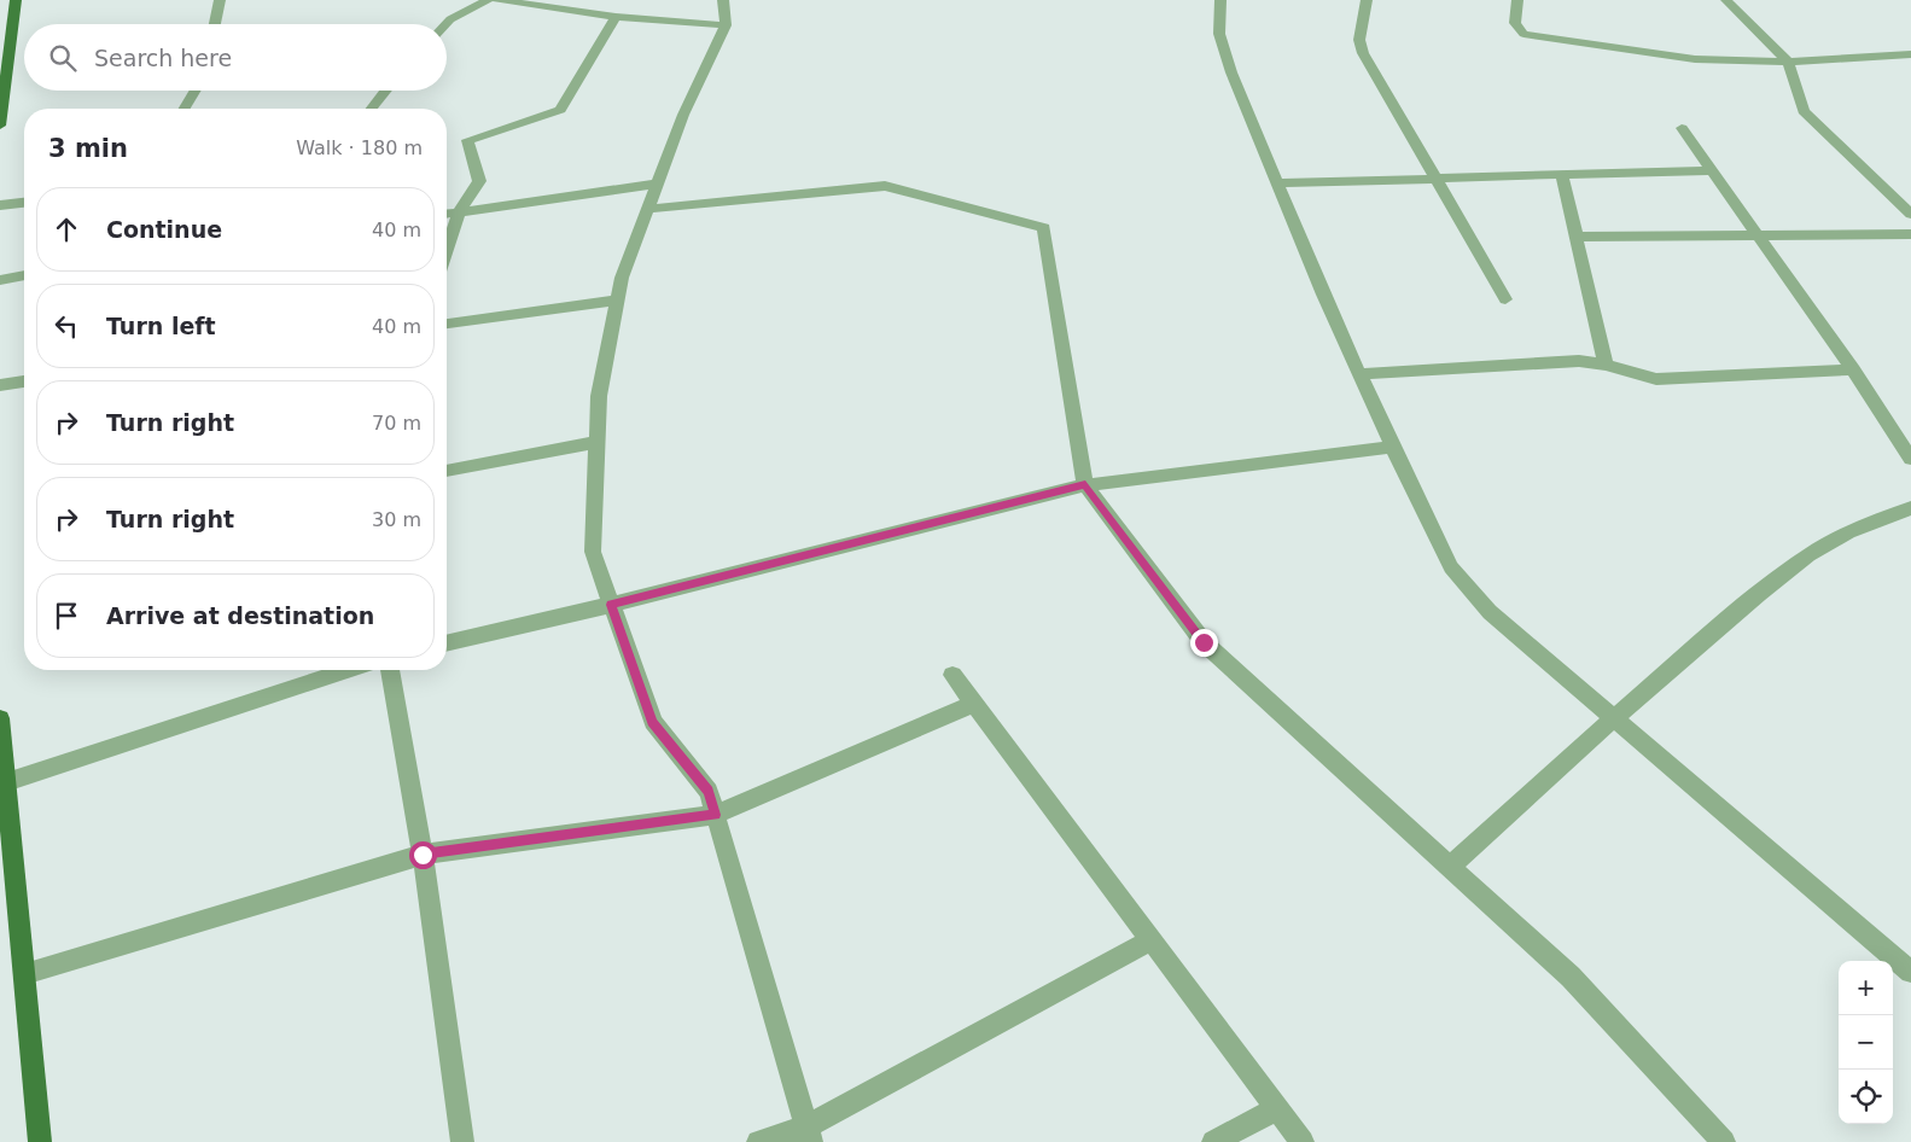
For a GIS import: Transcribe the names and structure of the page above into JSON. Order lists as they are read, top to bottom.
{
  "page": {
    "search": "Search here",
    "heading": ["3 min", "Walk · 180 m"],
    "list": [
      ["Continue", "40 m"],
      ["Turn left", "40 m"],
      ["Turn right", "70 m"],
      ["Turn right", "30 m"],
      "Arrive at destination"
    ],
    "map_buttons": ["+", "−"]
  }
}
